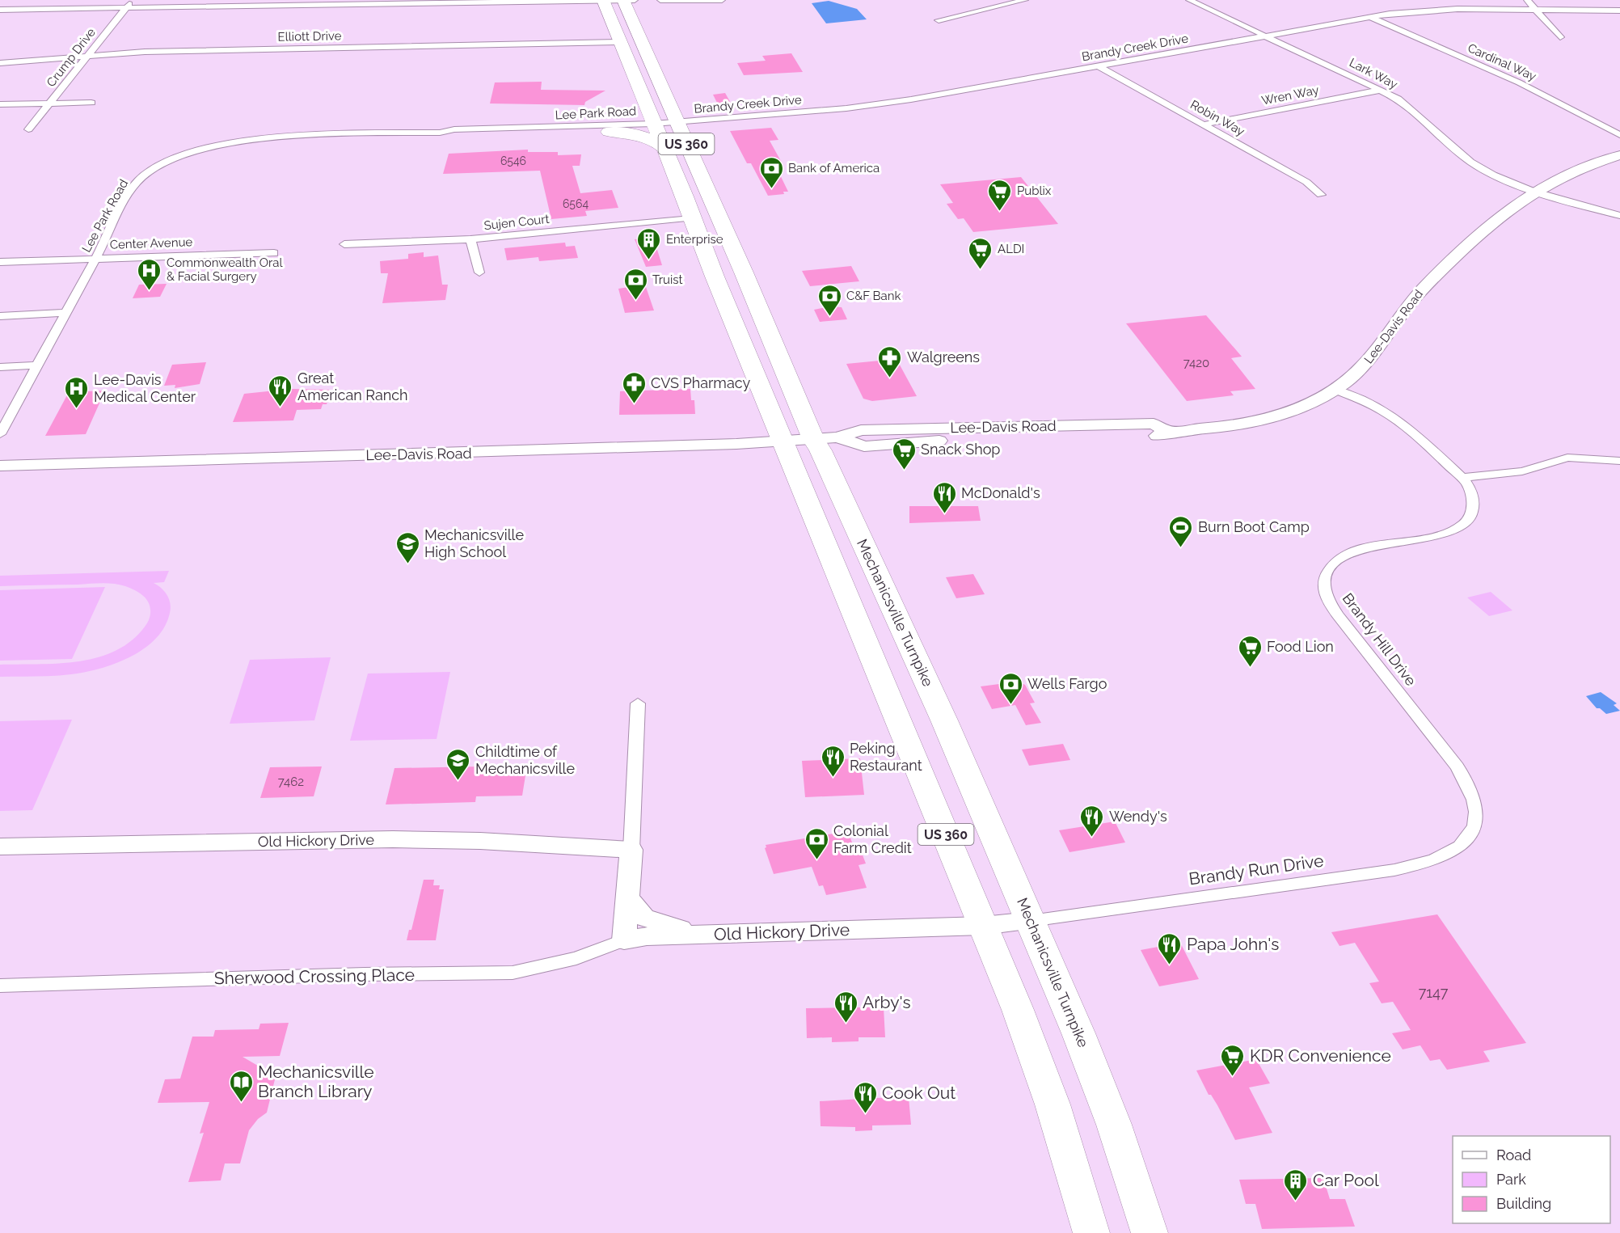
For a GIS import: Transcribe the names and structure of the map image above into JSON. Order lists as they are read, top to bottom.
{
  "streets": {
    "highway": ["US 360", "Mechanicsville Turnpike"],
    "main road": ["Lee-Davis Road", "Old Hickory Drive"],
    "street": [
      "Elliott Drive",
      "Brandy Creek Drive",
      "Crump Drive",
      "Cardinal Way",
      "Lark Way",
      "Wren Way",
      "Lee Park Road",
      "Robin Way",
      "Sujen Court",
      "Center Avenue",
      "Brandy Hill Drive",
      "Brandy Run Drive",
      "Sherwood Crossing Place"
    ]
  },
  "crossings": [
    ["Elliott Drive", "Crump Drive"],
    ["Elliott Drive", "US 360"],
    ["Brandy Creek Drive", "Cardinal Way"],
    ["Brandy Creek Drive", "Lark Way"],
    ["Brandy Creek Drive", "Lee Park Road"],
    ["Brandy Creek Drive", "Robin Way"],
    ["Brandy Creek Drive", "US 360"],
    ["Brandy Creek Drive", "Mechanicsville Turnpike"],
    ["Lark Way", "Wren Way"],
    ["Lark Way", "Lee-Davis Road"],
    ["Wren Way", "Robin Way"],
    ["Lee Park Road", "US 360"],
    ["Lee Park Road", "Center Avenue"],
    ["US 360", "Sujen Court"],
    ["US 360", "Lee-Davis Road"],
    ["US 360", "Old Hickory Drive"],
    ["Lee-Davis Road", "Mechanicsville Turnpike"],
    ["Mechanicsville Turnpike", "Old Hickory Drive"],
    ["Mechanicsville Turnpike", "Brandy Run Drive"],
    ["Brandy Hill Drive", "Brandy Run Drive"],
    ["Old Hickory Drive", "Brandy Run Drive"],
    ["Old Hickory Drive", "Sherwood Crossing Place"]
  ],
  "places": {
    "bank": [
      "Bank of America",
      "Truist",
      "C&F Bank",
      "Wells Fargo",
      "Colonial Farm Credit"
    ],
    "supermarket": [
      "Publix",
      "ALDI",
      "Snack Shop",
      "Food Lion",
      "KDR Convenience"
    ],
    "building": ["Enterprise", "Car Pool"],
    "hospital": ["Commonwealth Oral & Facial Surgery", "Lee-Davis Medical Center"],
    "pharmacy": ["Walgreens", "CVS Pharmacy"],
    "restaurant": [
      "Great American Ranch",
      "McDonald's",
      "Peking Restaurant",
      "Wendy's",
      "Papa John's",
      "Arby's",
      "Cook Out"
    ],
    "sports": ["Burn Boot Camp"],
    "school or university": ["Mechanicsville High School", "Childtime of Mechanicsville"],
    "library": ["Mechanicsville Branch Library"]
  },
  "house_numbers": [
    "6546",
    "6564",
    "7420",
    "7462",
    "7147"
  ],
  "legend": ["Road", "Park", "Building"]
}
